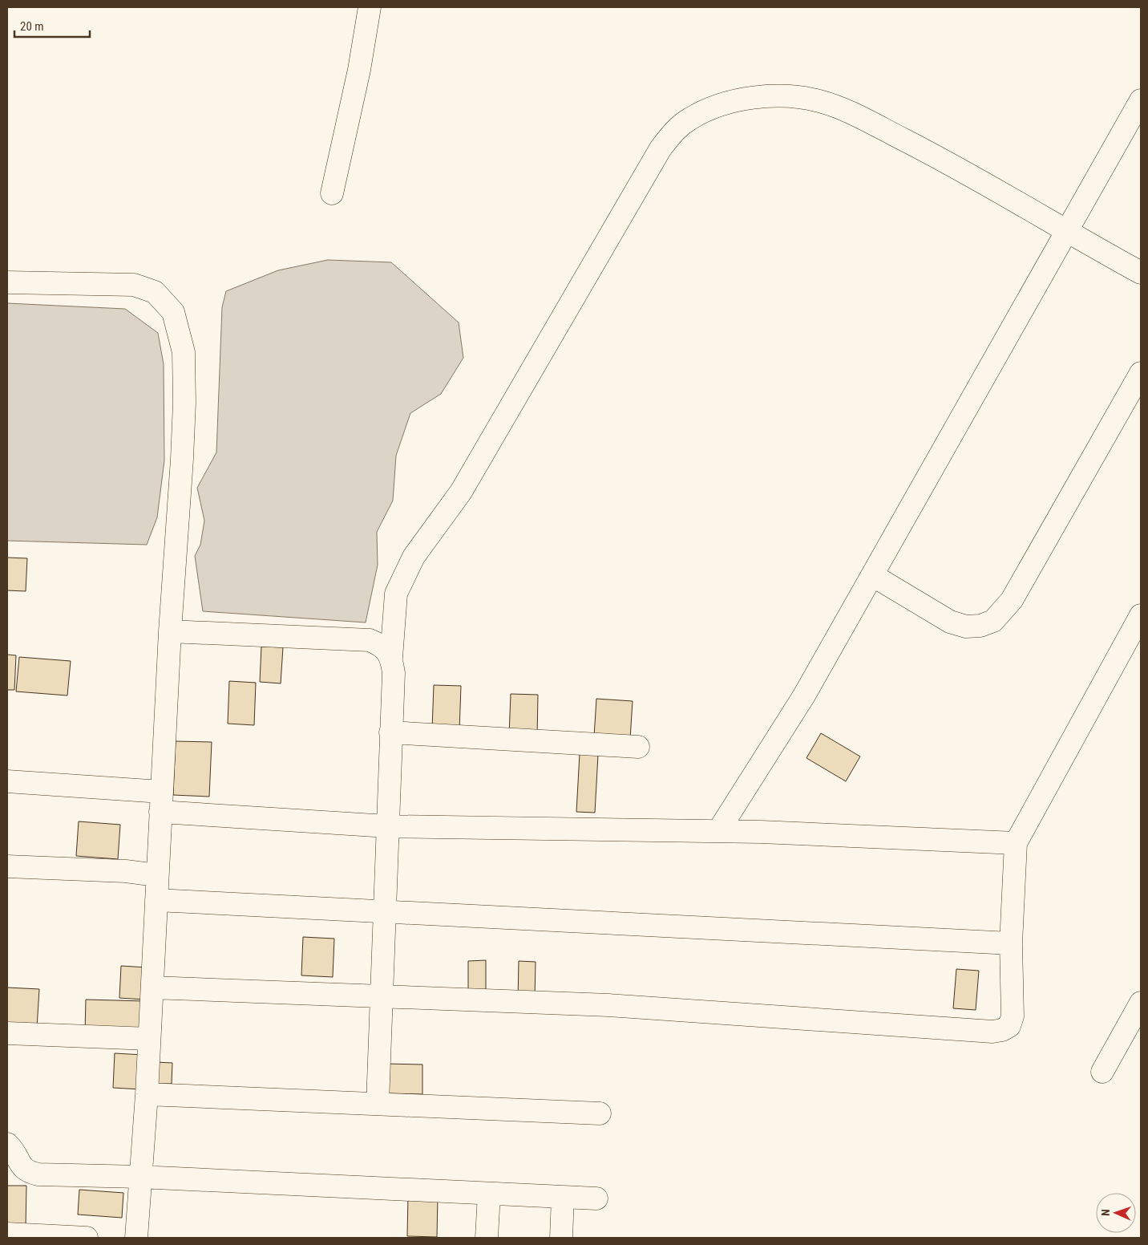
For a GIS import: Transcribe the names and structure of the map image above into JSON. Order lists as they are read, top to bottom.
{
  "scale_bar": "20 m",
  "north": "left"
}
